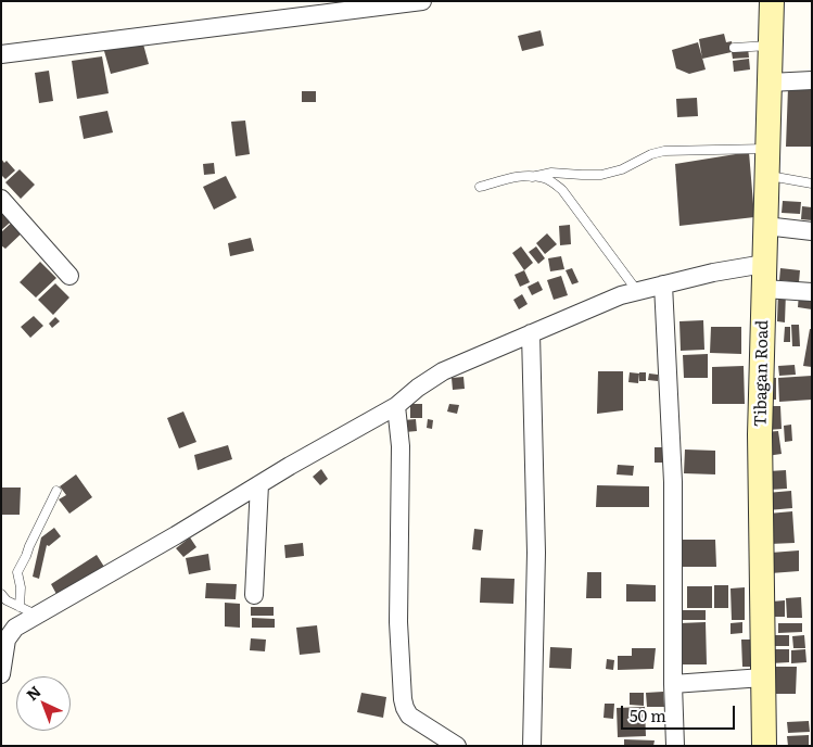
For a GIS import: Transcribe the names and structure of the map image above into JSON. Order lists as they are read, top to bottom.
{
  "streets": {
    "main road": ["Tibagan Road"]
  },
  "scale_bar": "50 m",
  "north": "top left"
}
